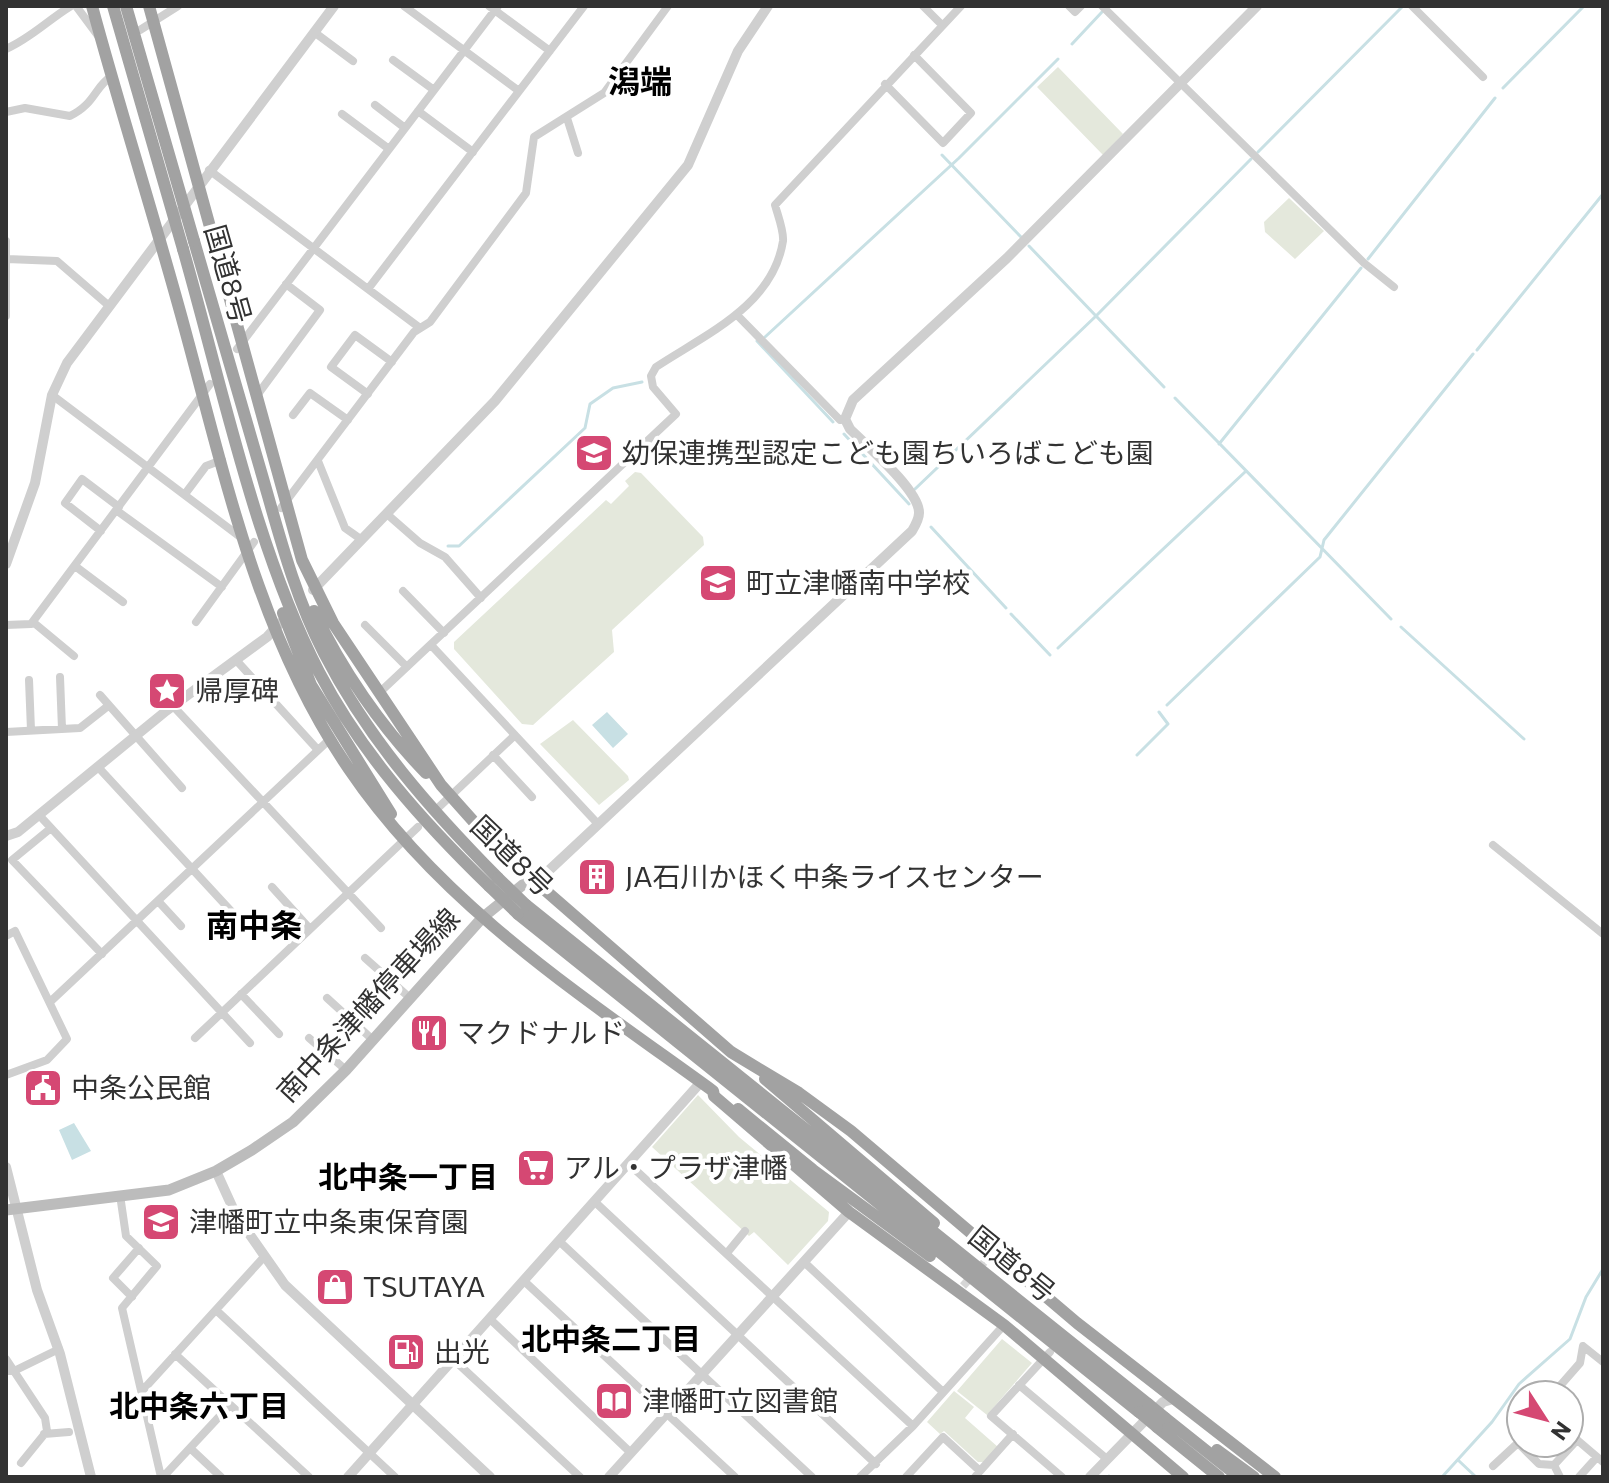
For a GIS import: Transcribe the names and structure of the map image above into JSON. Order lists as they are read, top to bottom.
{
  "streets": {
    "highway": ["国道8号"],
    "main road": ["南中条津幡停車場線"]
  },
  "districts": [
    "潟端",
    "南中条",
    "北中条一丁目",
    "北中条二丁目",
    "北中条六丁目"
  ],
  "places": {
    "school or university": ["幼保連携型認定こども園ちいろばこども園", "町立津幡南中学校", "津幡町立中条東保育園"],
    "place": ["帰厚碑"],
    "building": ["JA石川かほく中条ライスセンター"],
    "restaurant": ["マクドナルド"],
    "public building": ["中条公民館"],
    "supermarket": ["アル・プラザ津幡"],
    "shop": ["TSUTAYA"],
    "fuel station": ["出光"],
    "library": ["津幡町立図書館"]
  },
  "north": "bottom right"
}
